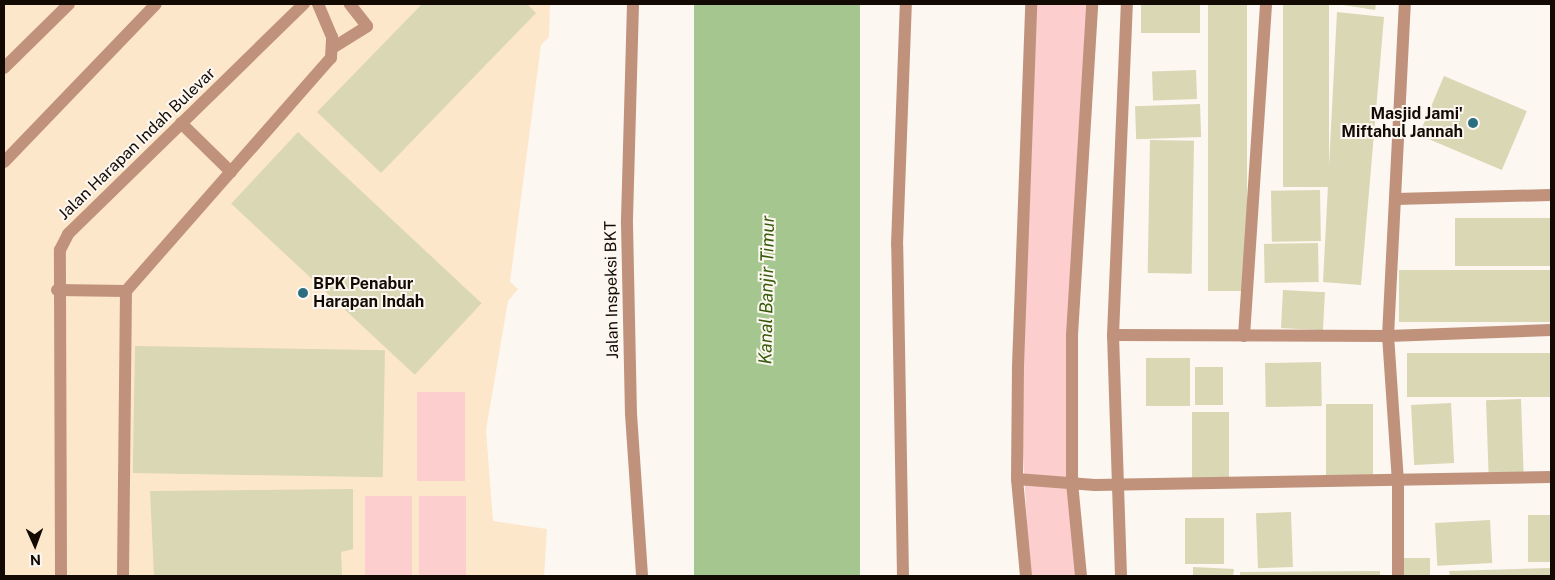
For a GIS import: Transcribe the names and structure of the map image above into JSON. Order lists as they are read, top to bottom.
{
  "streets": {
    "street": ["Jalan Harapan Indah Bulevar", "Jalan Inspeksi BKT"]
  },
  "water": ["Kanal Banjir Timur"],
  "places": ["Masjid Jami' Miftahul Jannah", "BPK Penabur Harapan Indah"],
  "north": "bottom"
}
